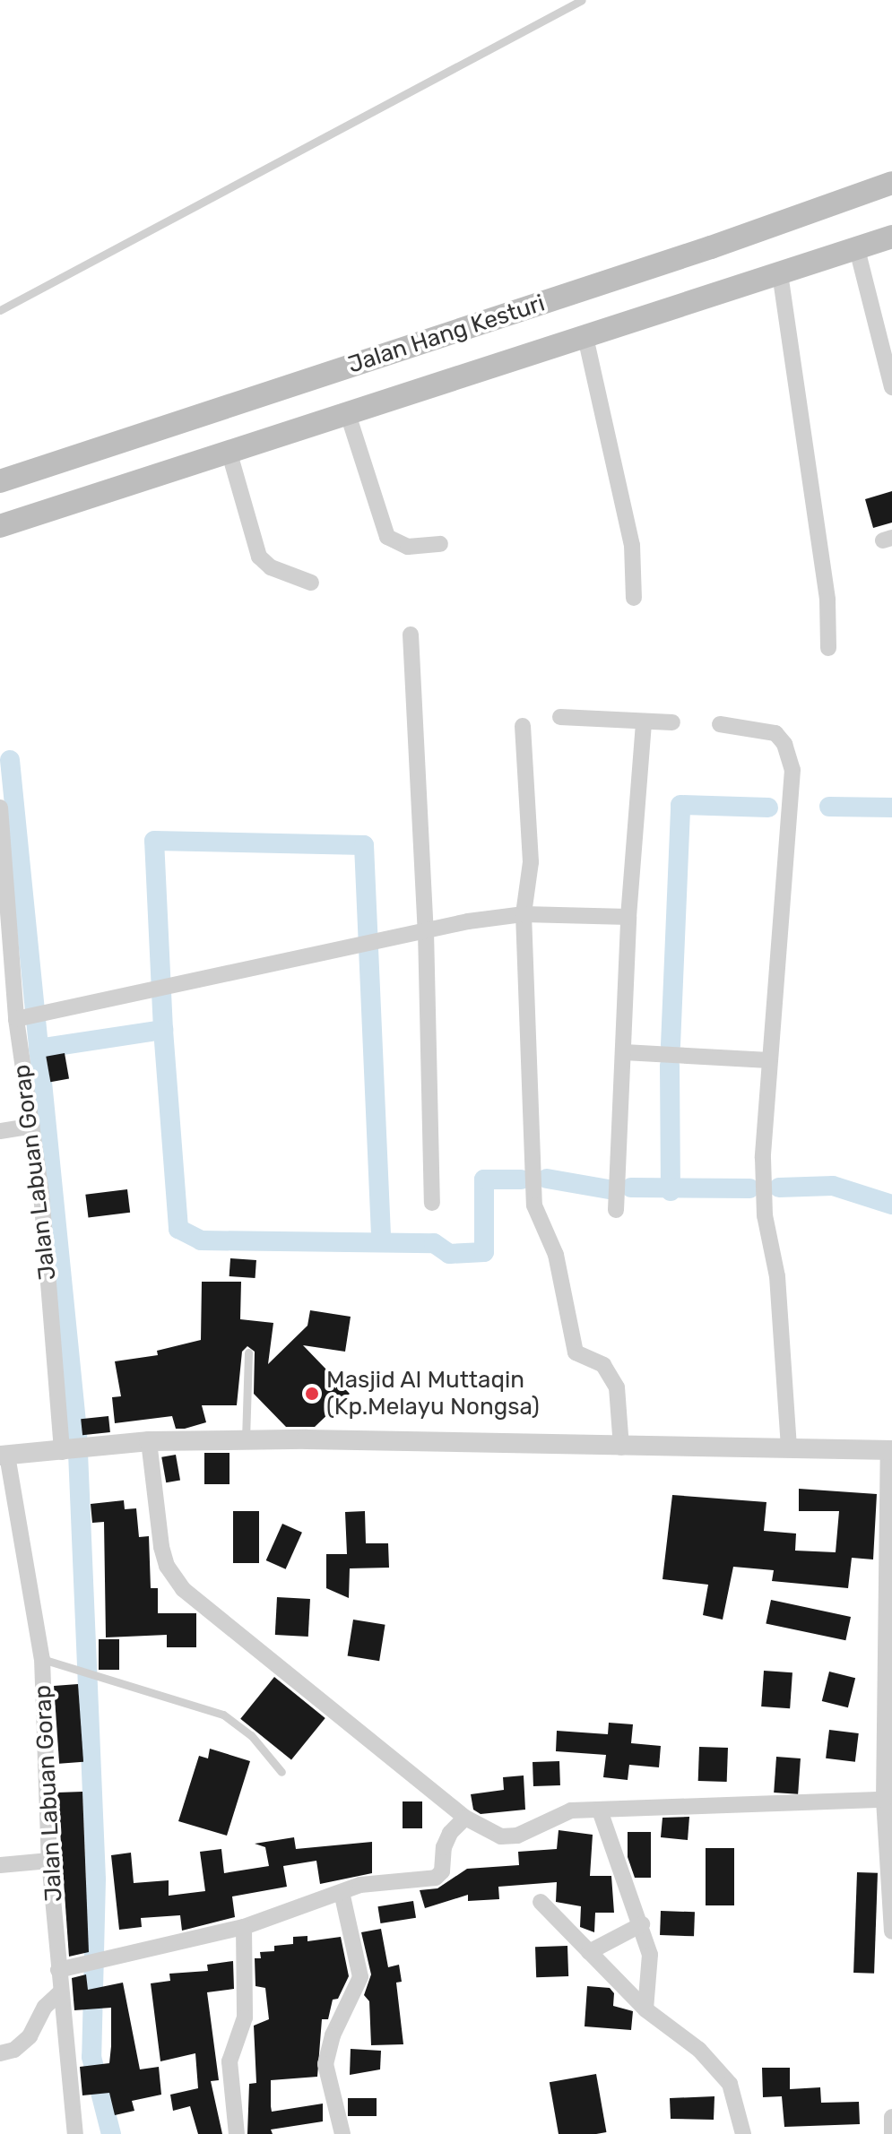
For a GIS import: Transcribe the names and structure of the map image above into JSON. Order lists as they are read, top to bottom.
{
  "streets": {
    "main road": ["Jalan Hang Kesturi"],
    "street": ["Jalan Labuan Gorap"]
  },
  "places": ["Masjid Al Muttaqin (Kp.Melayu Nongsa)"]
}
